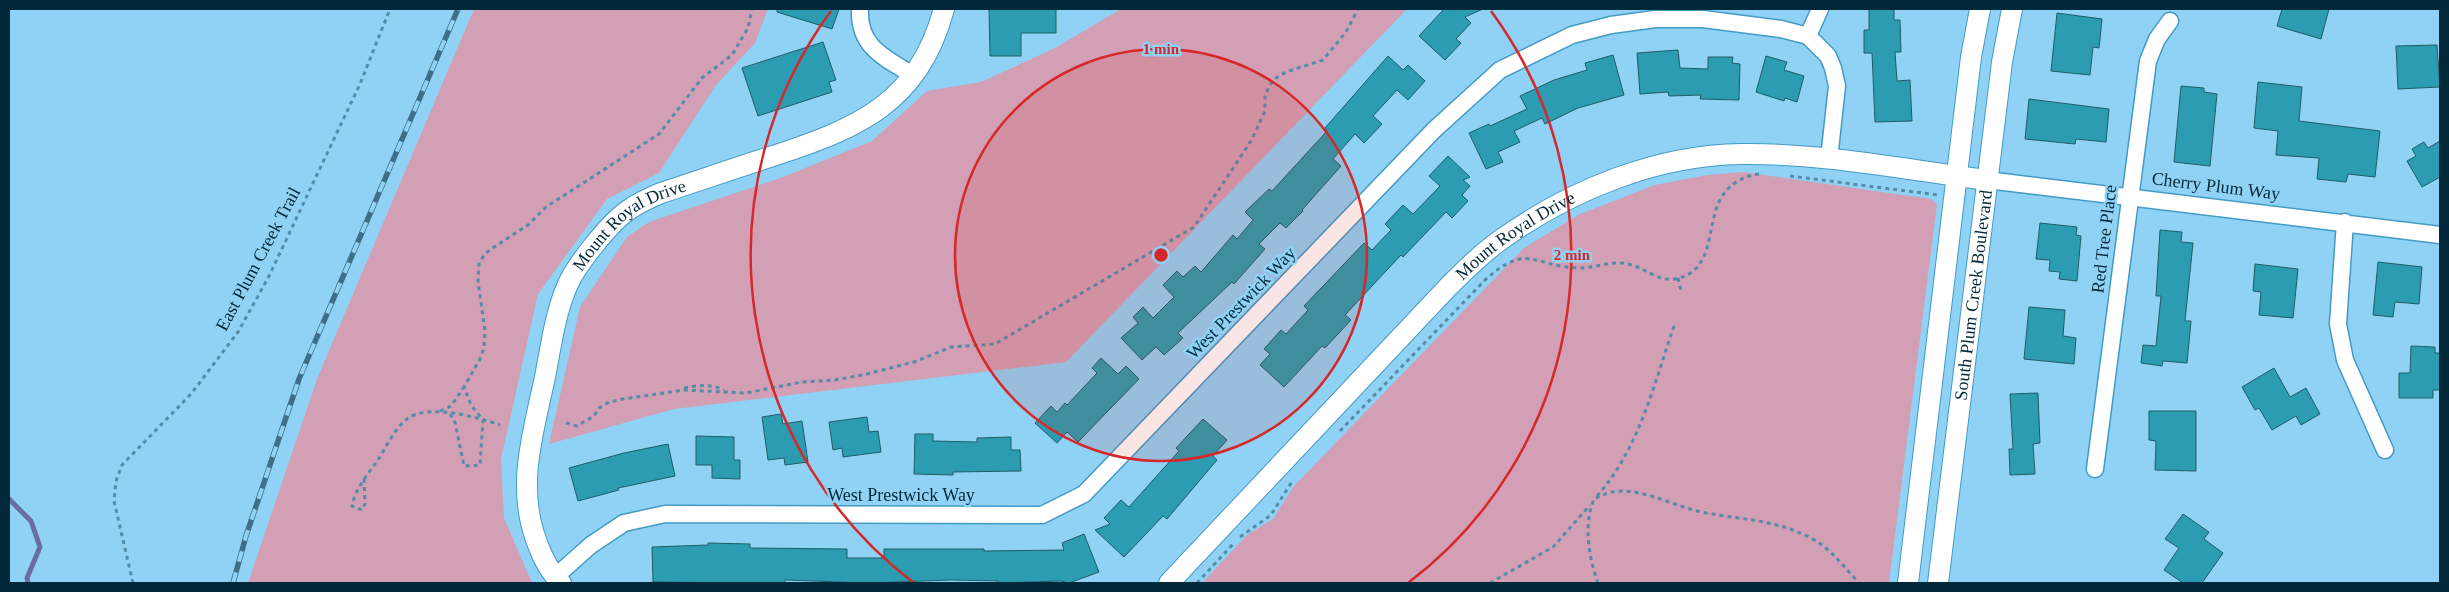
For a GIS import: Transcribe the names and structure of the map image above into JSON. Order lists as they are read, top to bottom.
{
  "streets": {
    "street": [
      "Cherry Plum Way",
      "Mount Royal Drive",
      "Red Tree Place",
      "South Plum Creek Boulevard",
      "West Prestwick Way"
    ],
    "path": ["East Plum Creek Trail"]
  },
  "crossings": [
    ["Cherry Plum Way", "Mount Royal Drive"],
    ["Cherry Plum Way", "Red Tree Place"],
    ["Cherry Plum Way", "South Plum Creek Boulevard"],
    ["Mount Royal Drive", "South Plum Creek Boulevard"],
    ["Mount Royal Drive", "West Prestwick Way"]
  ],
  "rings": ["1 min", "2 min"]
}
